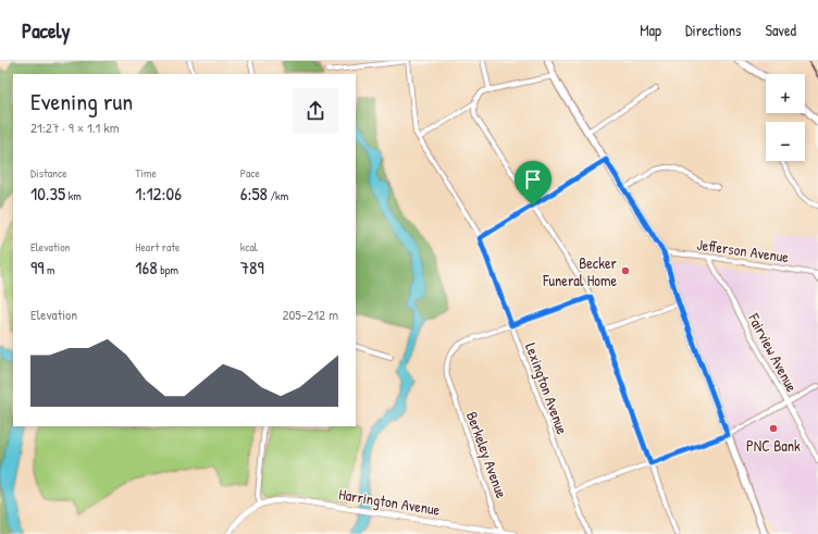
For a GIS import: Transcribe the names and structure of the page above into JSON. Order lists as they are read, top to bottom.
{
  "streets": {
    "street": [
      "Jefferson Avenue",
      "Fairview Avenue",
      "Lexington Avenue",
      "Berkeley Avenue",
      "Harrington Avenue"
    ]
  },
  "crossings": [
    ["Jefferson Avenue", "Fairview Avenue"],
    ["Lexington Avenue", "Berkeley Avenue"],
    ["Berkeley Avenue", "Harrington Avenue"]
  ],
  "places": ["Becker Funeral Home", "PNC Bank"],
  "page": {
    "header": "Pacely",
    "nav": ["Map", "Directions", "Saved"],
    "map_buttons": ["+", "−"],
    "heading": ["Evening run", "21:27 · 9 × 1.1 km"],
    "stats": [
      ["Distance", "10.35 km"],
      ["Time", "1:12:06"],
      ["Pace", "6:58 /km"],
      ["Elevation", "99 m"],
      ["Heart rate", "168 bpm"],
      ["kcal", "789"]
    ],
    "chart": ["Elevation", "205–212 m"]
  }
}
